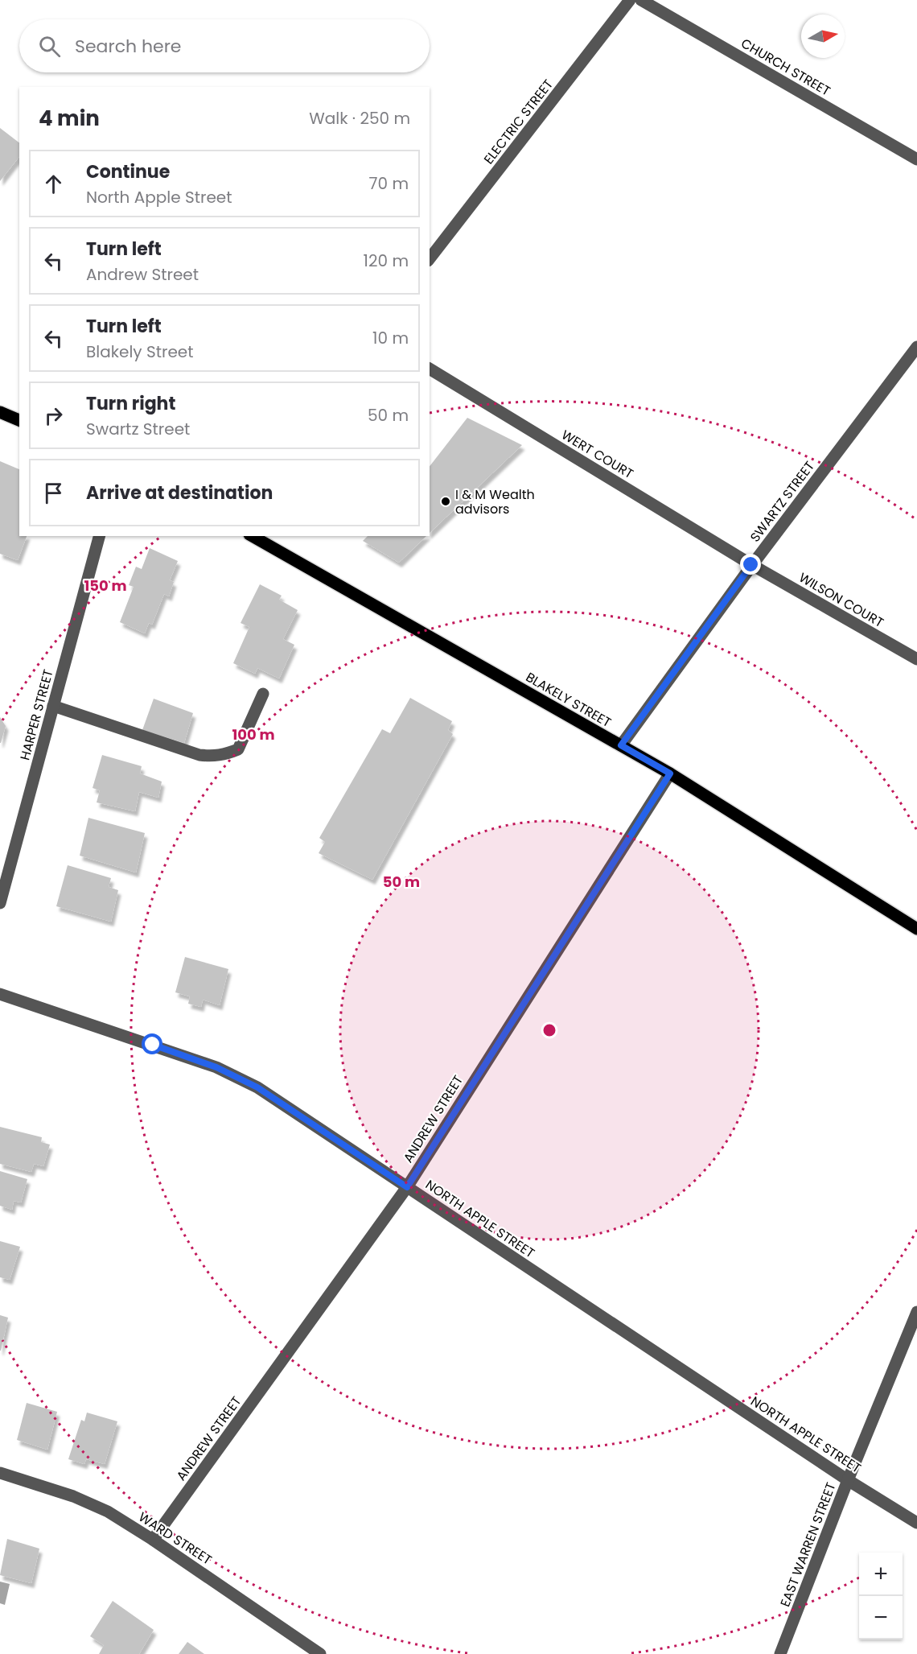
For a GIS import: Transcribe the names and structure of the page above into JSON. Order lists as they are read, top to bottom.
{
  "streets": {
    "main road": ["BLAKELY STREET"],
    "street": [
      "CHURCH STREET",
      "ELECTRIC STREET",
      "WERT COURT",
      "SWARTZ STREET",
      "WILSON COURT",
      "HARPER STREET",
      "ANDREW STREET",
      "NORTH APPLE STREET",
      "WARD STREET",
      "EAST WARREN STREET"
    ]
  },
  "crossings": [
    ["WERT COURT", "SWARTZ STREET"],
    ["WERT COURT", "WILSON COURT"],
    ["SWARTZ STREET", "WILSON COURT"],
    ["SWARTZ STREET", "BLAKELY STREET"],
    ["BLAKELY STREET", "ANDREW STREET"],
    ["ANDREW STREET", "NORTH APPLE STREET"],
    ["ANDREW STREET", "WARD STREET"],
    ["NORTH APPLE STREET", "EAST WARREN STREET"]
  ],
  "places": ["I & M Wealth advisors"],
  "north": "right",
  "page": {
    "search": "Search here",
    "heading": ["4 min", "Walk · 250 m"],
    "list": [
      ["Continue", "North Apple Street", "70 m"],
      ["Turn left", "Andrew Street", "120 m"],
      ["Turn left", "Blakely Street", "10 m"],
      ["Turn right", "Swartz Street", "50 m"],
      "Arrive at destination"
    ],
    "map_buttons": ["+", "−"]
  },
  "rings": ["150 m", "100 m", "50 m"]
}
